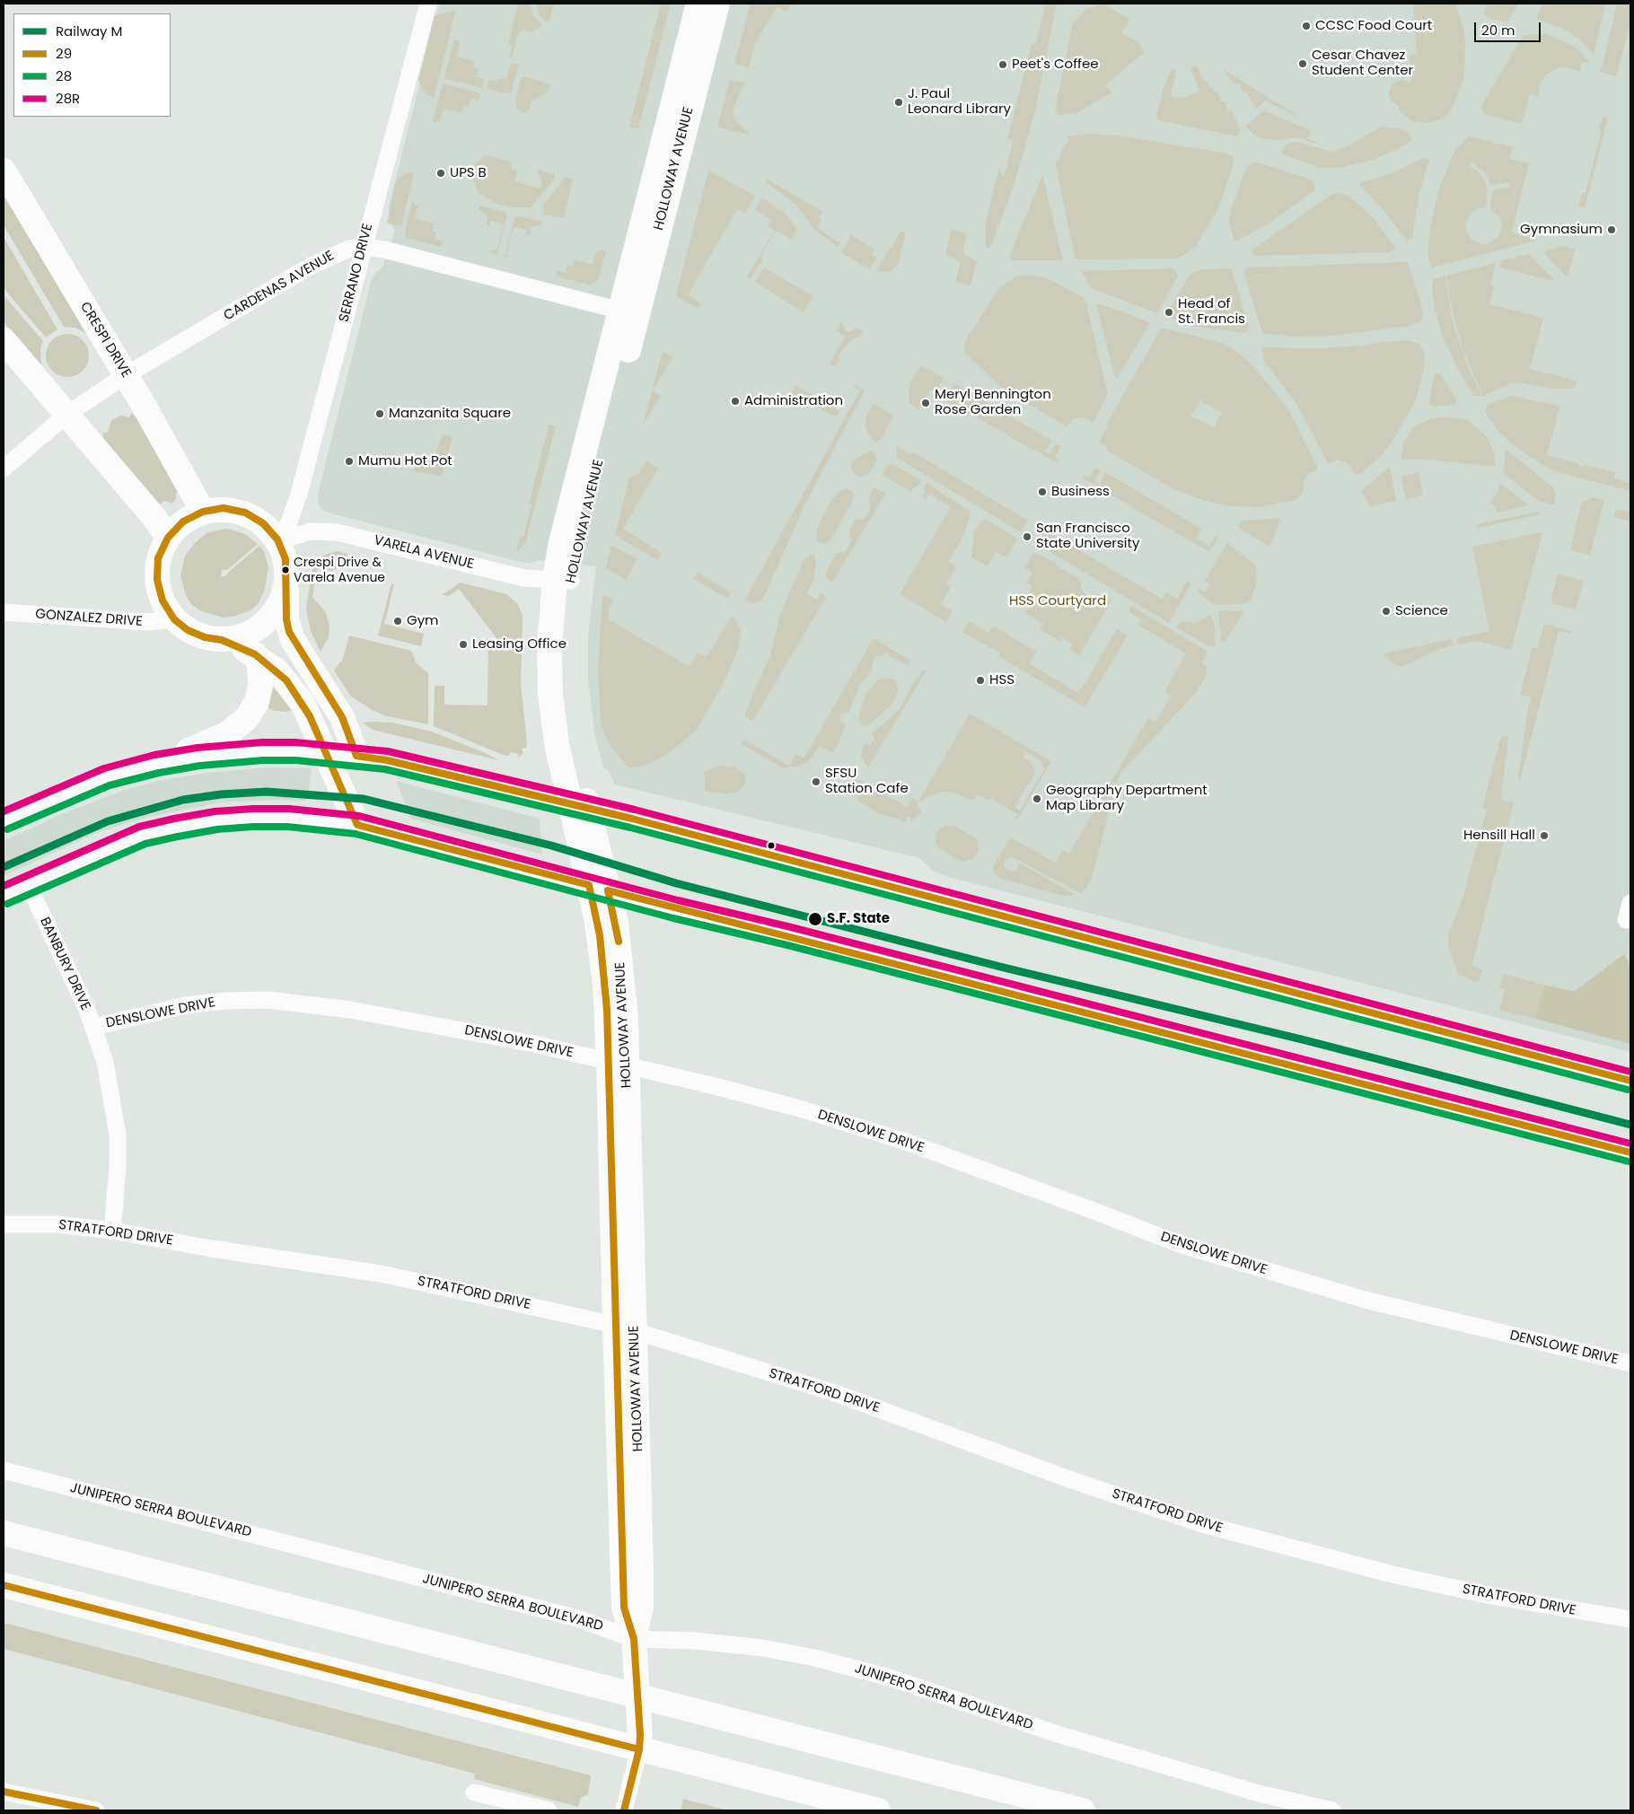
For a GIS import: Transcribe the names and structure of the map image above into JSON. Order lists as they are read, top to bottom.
{
  "streets": {
    "main road": ["HOLLOWAY AVENUE", "CRESPI DRIVE"],
    "street": [
      "SERRANO DRIVE",
      "CARDENAS AVENUE",
      "VARELA AVENUE",
      "GONZALEZ DRIVE",
      "BANBURY DRIVE",
      "DENSLOWE DRIVE",
      "STRATFORD DRIVE",
      "JUNIPERO SERRA BOULEVARD"
    ]
  },
  "crossings": [
    ["HOLLOWAY AVENUE", "CARDENAS AVENUE"],
    ["HOLLOWAY AVENUE", "VARELA AVENUE"],
    ["HOLLOWAY AVENUE", "DENSLOWE DRIVE"],
    ["HOLLOWAY AVENUE", "STRATFORD DRIVE"],
    ["HOLLOWAY AVENUE", "JUNIPERO SERRA BOULEVARD"],
    ["SERRANO DRIVE", "CARDENAS AVENUE"],
    ["SERRANO DRIVE", "CRESPI DRIVE"],
    ["SERRANO DRIVE", "VARELA AVENUE"],
    ["SERRANO DRIVE", "GONZALEZ DRIVE"],
    ["CARDENAS AVENUE", "CRESPI DRIVE"],
    ["CRESPI DRIVE", "VARELA AVENUE"],
    ["CRESPI DRIVE", "GONZALEZ DRIVE"],
    ["VARELA AVENUE", "GONZALEZ DRIVE"],
    ["BANBURY DRIVE", "DENSLOWE DRIVE"],
    ["BANBURY DRIVE", "STRATFORD DRIVE"]
  ],
  "parks": ["HSS Courtyard"],
  "places": [
    "CCSC Food Court",
    "Cesar Chavez Student Center",
    "Peet's Coffee",
    "J. Paul Leonard Library",
    "UPS B",
    "Gymnasium",
    "Head of St. Francis",
    "Administration",
    "Meryl Bennington Rose Garden",
    "Manzanita Square",
    "Mumu Hot Pot",
    "Business",
    "San Francisco State University",
    "Crespi Drive & Varela Avenue",
    "Science",
    "Gym",
    "Leasing Office",
    "HSS",
    "SFSU Station Cafe",
    "Geography Department Map Library",
    "Hensill Hall",
    "S.F. State"
  ],
  "lines": [
    "transit line 29",
    "transit line 28R",
    "transit line 28",
    "rail line M"
  ],
  "legend": [
    "Railway M",
    "29",
    "28",
    "28R"
  ],
  "scale_bar": "20 m"
}
